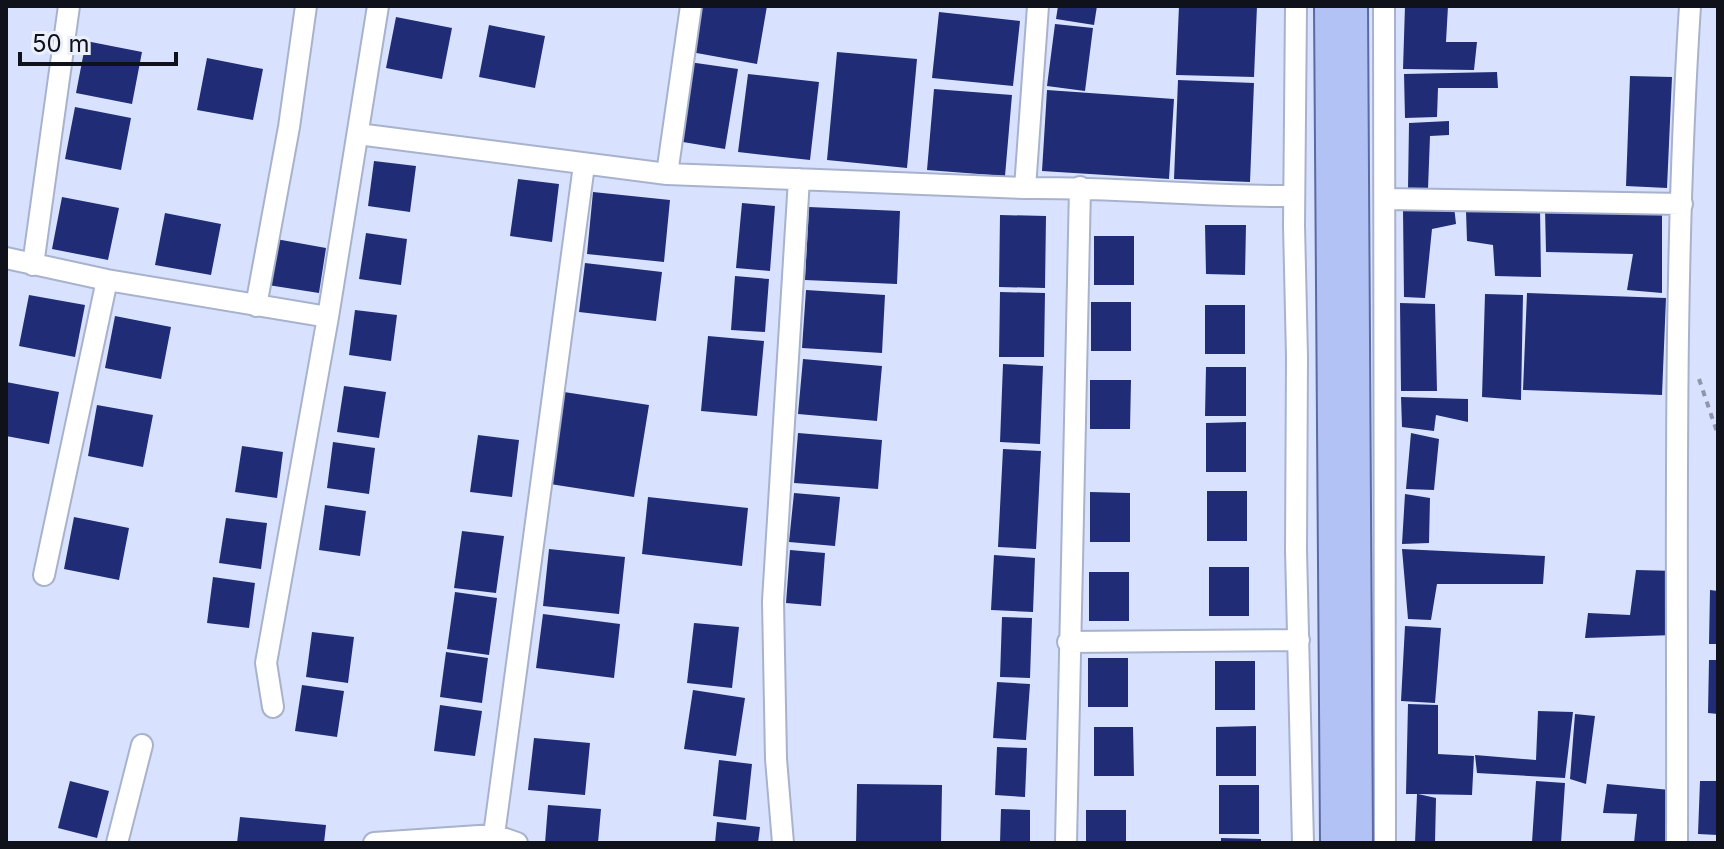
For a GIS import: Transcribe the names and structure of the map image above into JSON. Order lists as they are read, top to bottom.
{
  "scale_bar": "50 m"
}
